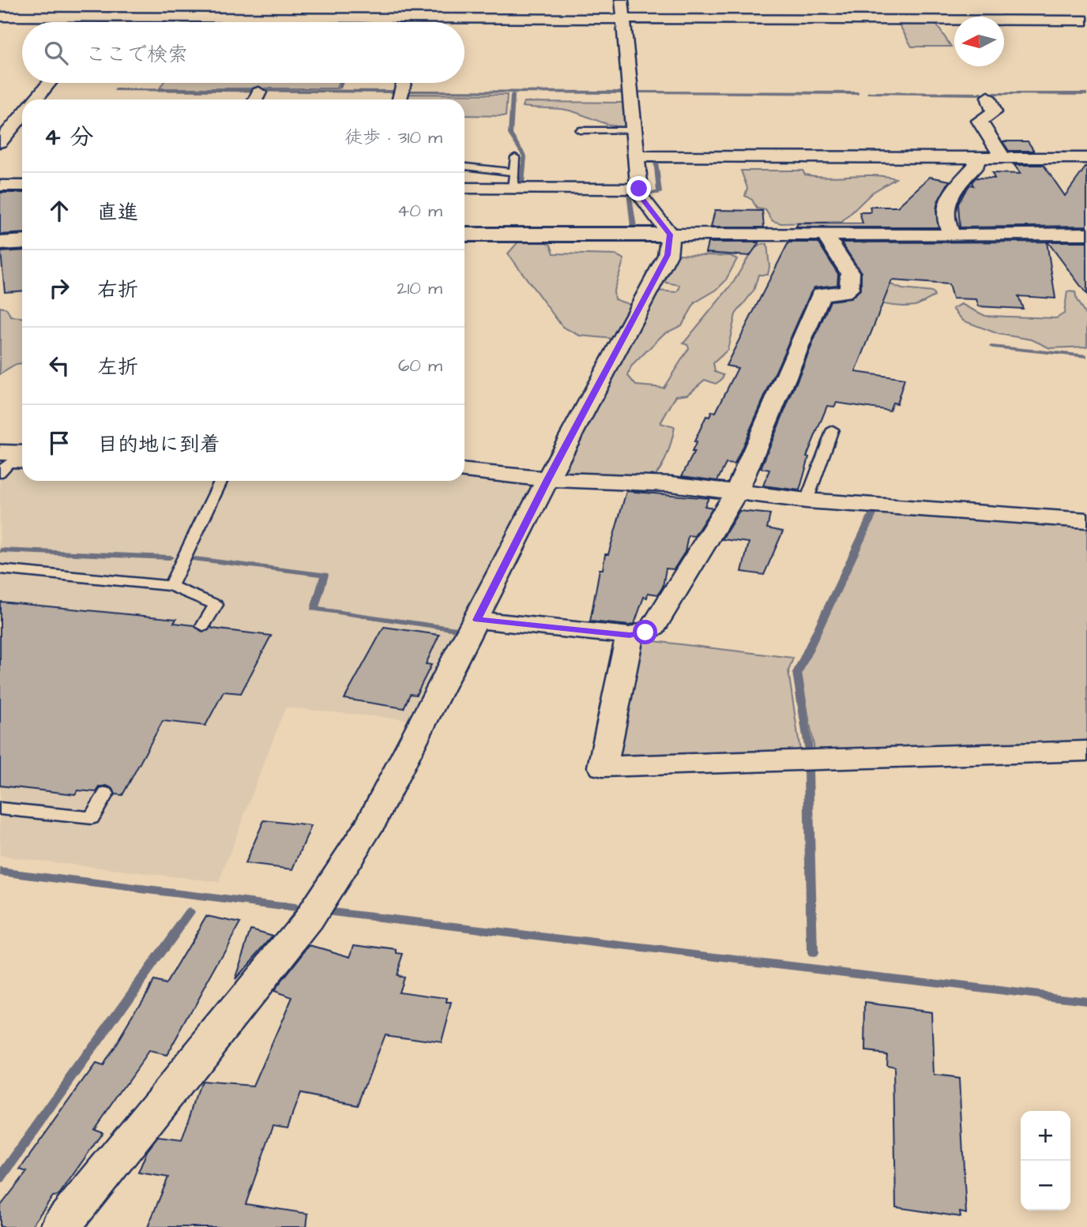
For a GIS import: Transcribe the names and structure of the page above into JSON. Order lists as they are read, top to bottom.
{
  "north": "left",
  "page": {
    "search": "ここで検索",
    "heading": ["4 分", "徒歩 · 310 m"],
    "list": [
      ["直進", "40 m"],
      ["右折", "210 m"],
      ["左折", "60 m"],
      "目的地に到着"
    ],
    "map_buttons": ["+", "−"]
  }
}
